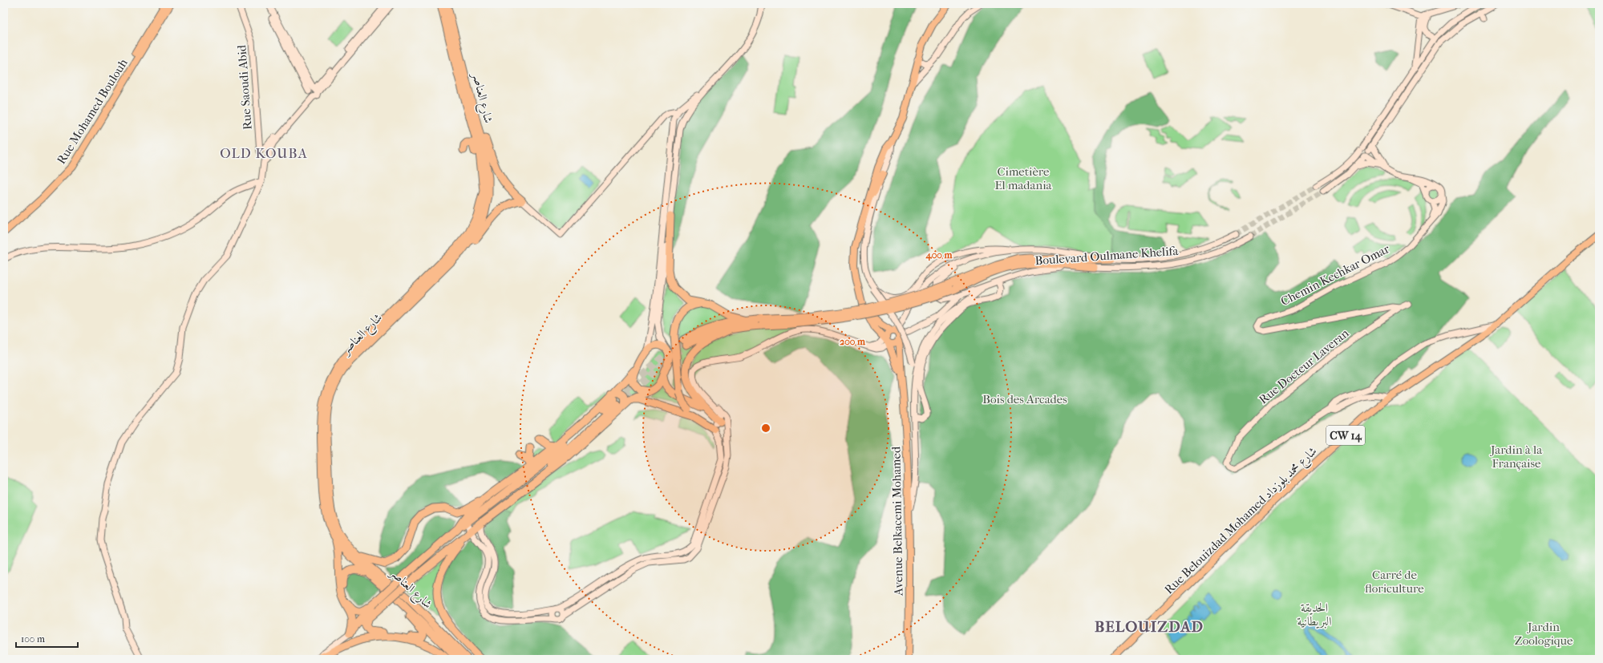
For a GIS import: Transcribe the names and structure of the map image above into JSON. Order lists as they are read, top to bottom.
{
  "streets": {
    "highway": ["شارع العناصر"],
    "main road": [
      "Rue Saoudi Abid",
      "Rue Mohamed Boulouh",
      "Boulevard Oulmane Khelifa",
      "Chemin Kechkar Omar",
      "Rue Docteur Laveran",
      "CW 14",
      "Rue Belouizdad Mohamed شارع محمد بلوزداد",
      "Avenue Belkacemi Mohamed"
    ]
  },
  "crossings": [
    ["Chemin Kechkar Omar", "Rue Docteur Laveran"],
    ["Rue Docteur Laveran", "Rue Belouizdad Mohamed شارع محمد بلوزداد"]
  ],
  "districts": ["OLD KOUBA", "BELOUIZDAD"],
  "parks": [
    "Cimetière El madania",
    "Bois des Arcades",
    "Jardin à la Française",
    "Carré de floriculture",
    "الحديقة البريطانية",
    "Jardin Zoologique"
  ],
  "scale_bar": "100 m",
  "rings": ["400 m", "200 m"]
}
